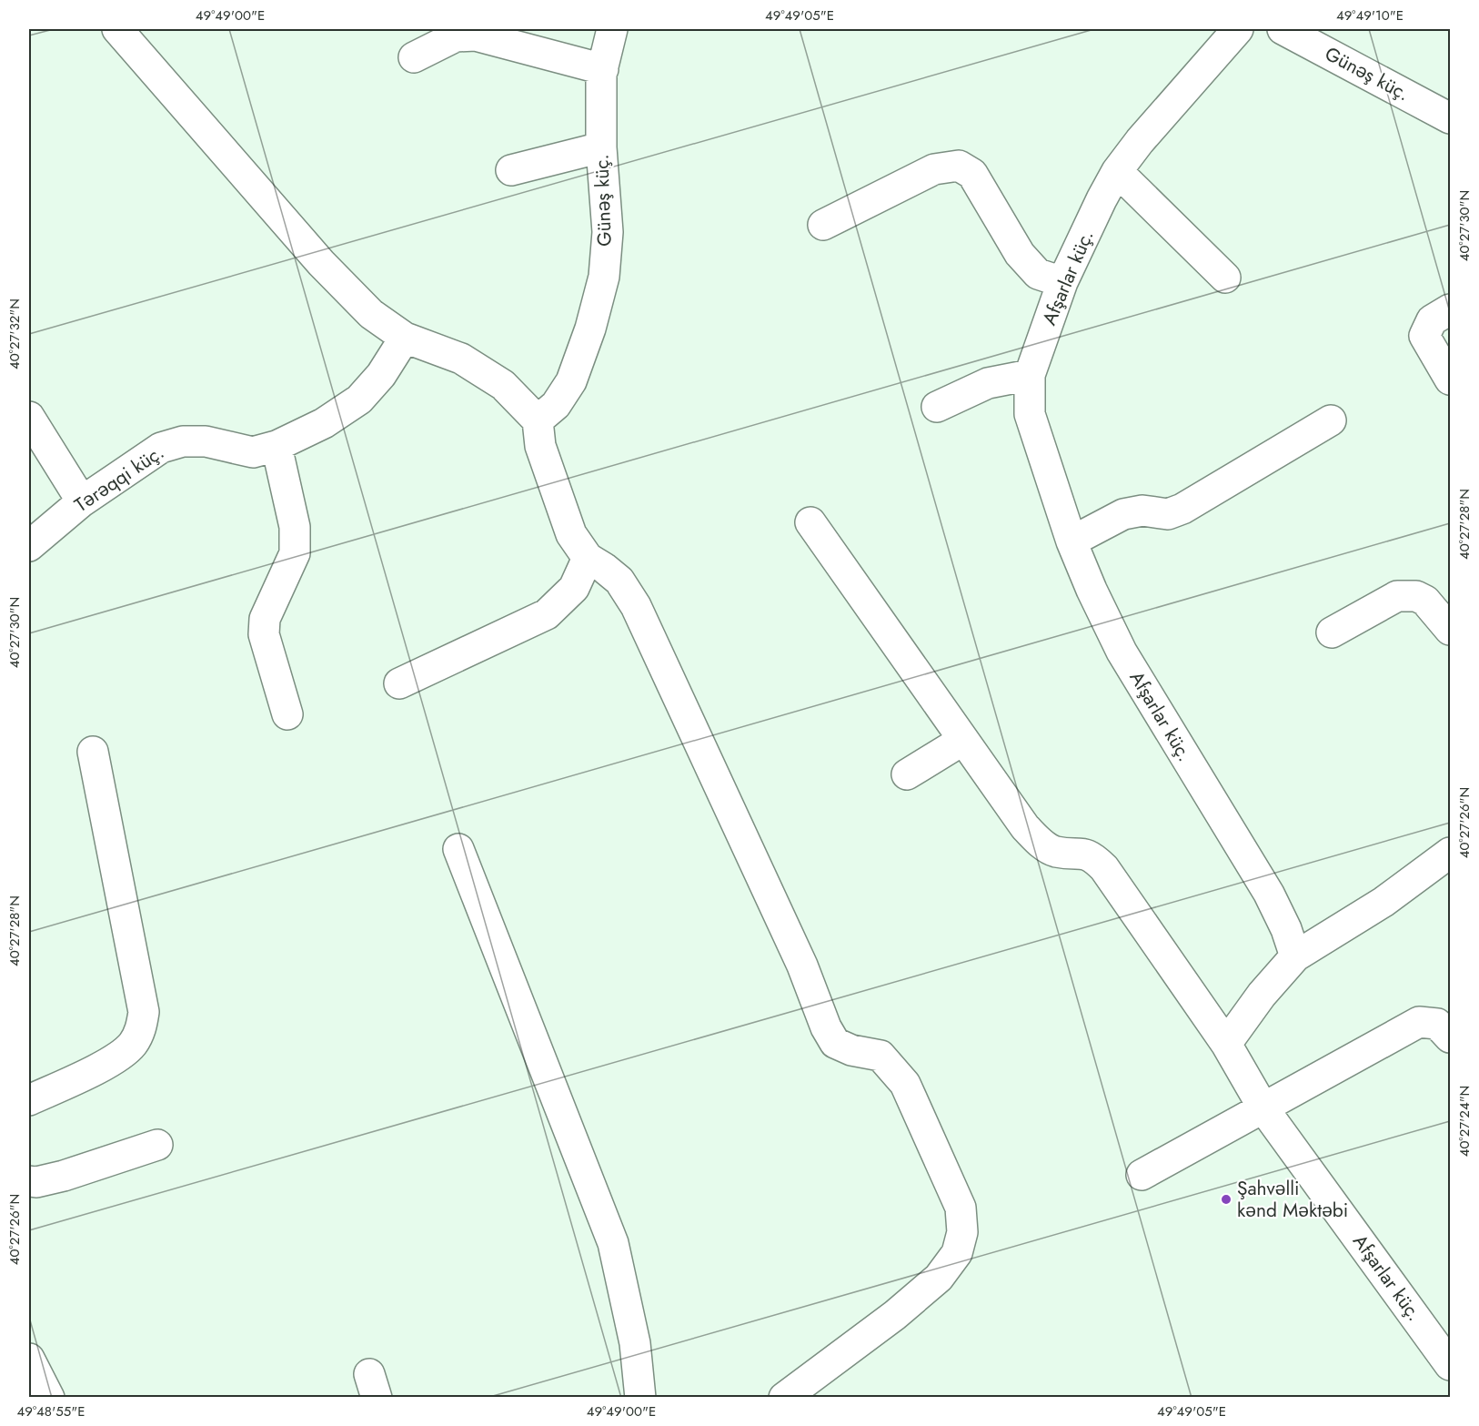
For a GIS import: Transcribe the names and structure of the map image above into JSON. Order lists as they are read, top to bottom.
{
  "streets": {
    "street": ["Günəş küç.", "Afşarlar küç.", "Tərəqqi küç."]
  },
  "places": ["Şahvəlli kənd Məktəbi"],
  "coordinates": [
    "49°49'00\"E",
    "49°49'05\"E",
    "49°49'10\"E",
    "40°27'30\"N",
    "40°27'32\"N",
    "40°27'28\"N",
    "40°27'26\"N",
    "40°27'24\"N",
    "49°48'55\"E"
  ]
}
